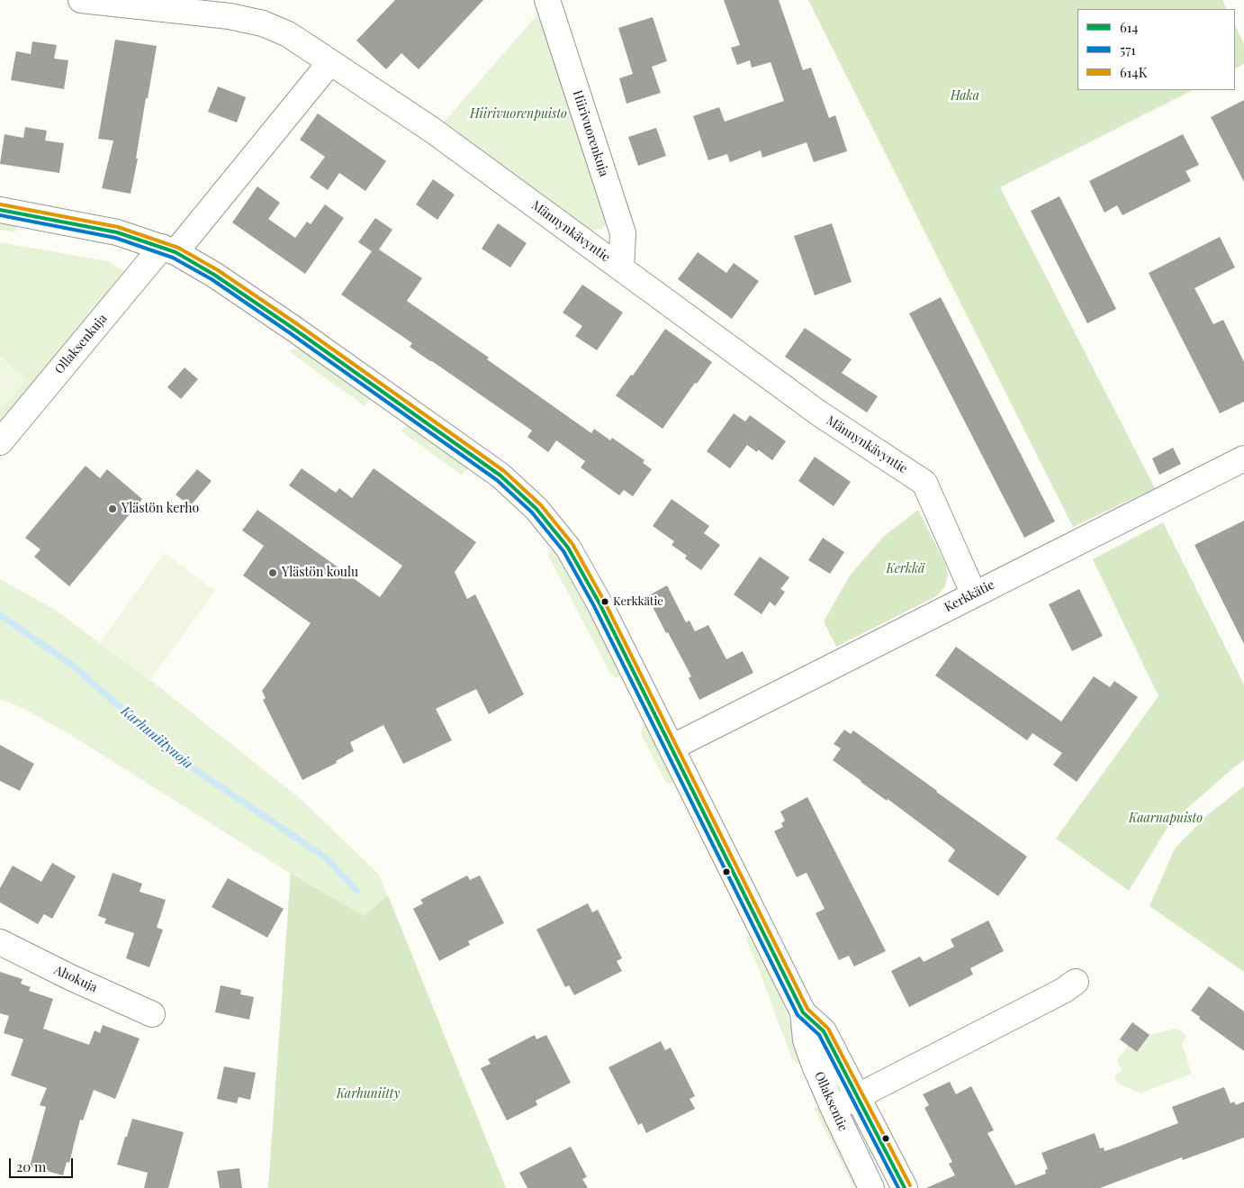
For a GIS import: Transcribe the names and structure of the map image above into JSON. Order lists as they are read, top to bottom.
{
  "streets": {
    "street": [
      "Hiirivuorenkuja",
      "Männynkävyntie",
      "Ollaksenkuja",
      "Kerkkätie",
      "Ahokuja",
      "Ollaksentie"
    ]
  },
  "crossings": [
    ["Hiirivuorenkuja", "Männynkävyntie"],
    ["Männynkävyntie", "Ollaksenkuja"],
    ["Männynkävyntie", "Kerkkätie"],
    ["Ollaksenkuja", "Ollaksentie"],
    ["Kerkkätie", "Ollaksentie"]
  ],
  "water": ["Karhuniitynoja"],
  "parks": [
    "Haka",
    "Hiirivuorenpuisto",
    "Kerkkä",
    "Kaarnapuisto",
    "Karhuniitty"
  ],
  "places": ["Ylästön kerho", "Ylästön koulu", "Kerkkätie"],
  "lines": ["transit line 614K", "transit line 614", "transit line 571"],
  "legend": ["614", "571", "614K"],
  "scale_bar": "20 m"
}
